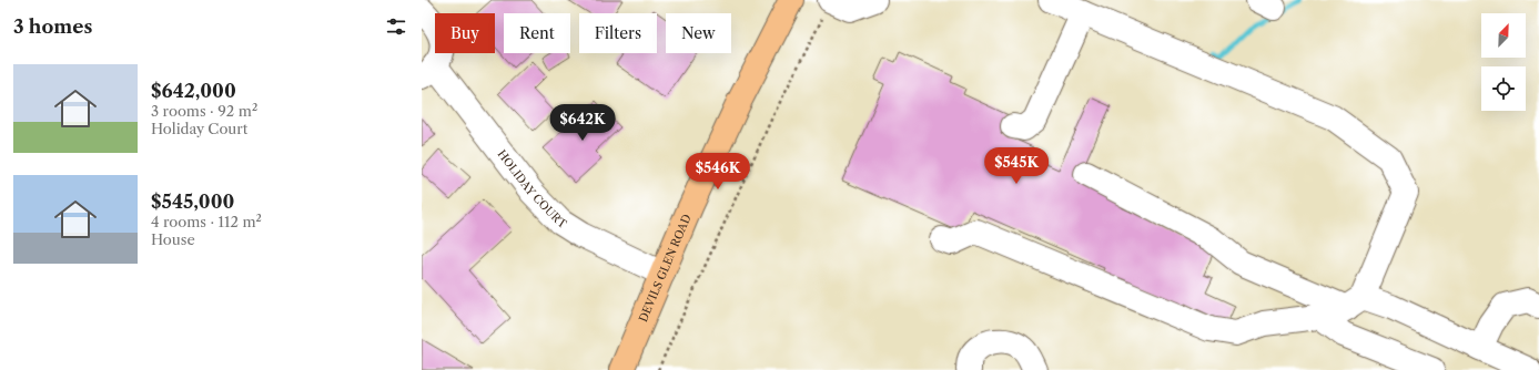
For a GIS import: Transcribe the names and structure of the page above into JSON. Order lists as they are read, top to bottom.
{
  "streets": {
    "main road": ["DEVILS GLEN ROAD"],
    "street": ["HOLIDAY COURT"]
  },
  "crossings": [
    ["HOLIDAY COURT", "DEVILS GLEN ROAD"]
  ],
  "north": "top right",
  "page": {
    "heading": "3 homes",
    "chip": [
      "Buy",
      "Rent",
      "Filters",
      "New"
    ],
    "list": [
      {
        "name": "$642,000",
        "note": "3 rooms · 92 m² · Holiday Court"
      },
      {
        "name": "$545,000",
        "note": "4 rooms · 112 m² · House"
      }
    ],
    "price": ["$642K", "$545K", "$546K"]
  }
}
